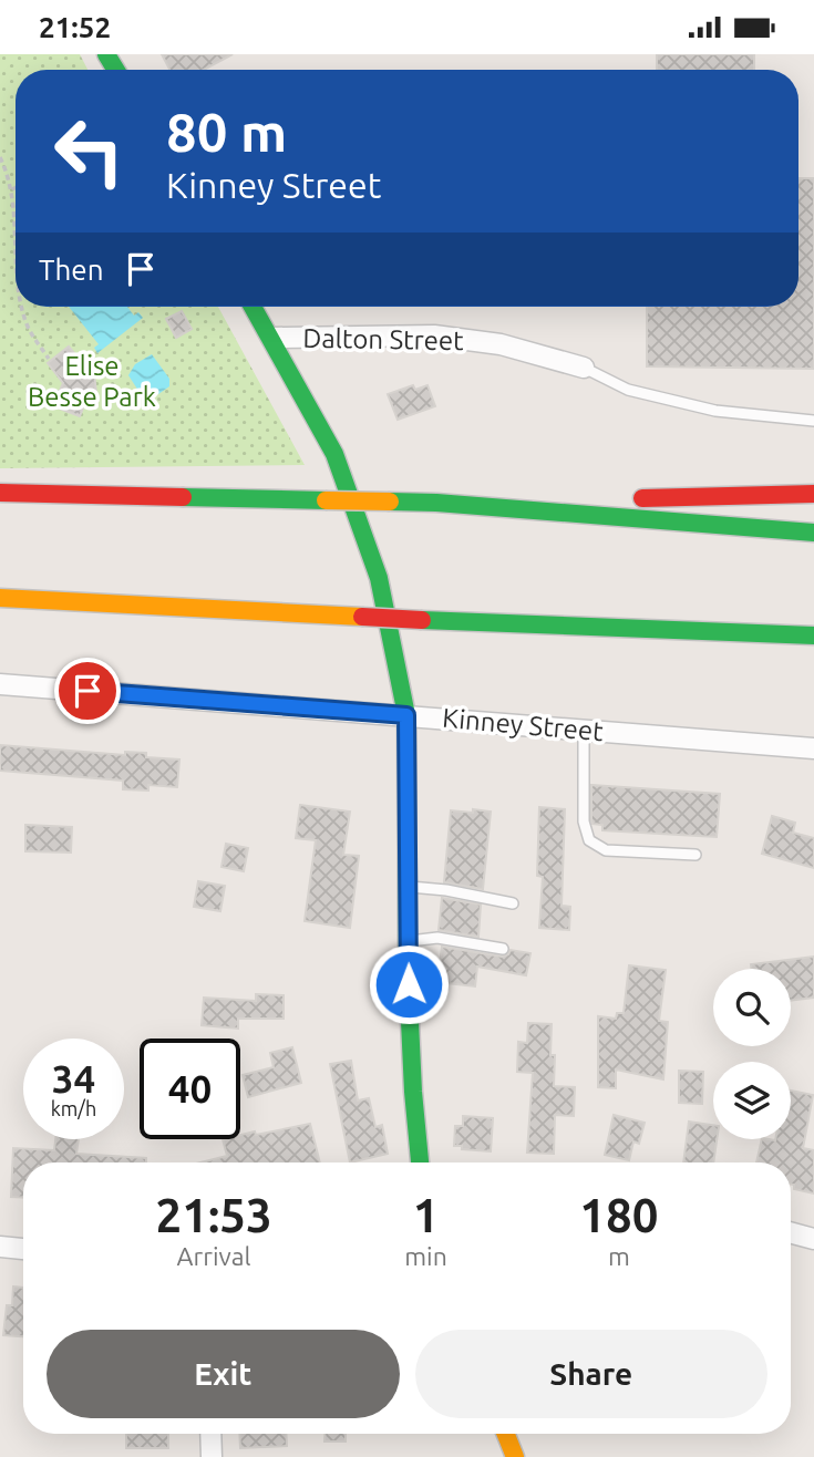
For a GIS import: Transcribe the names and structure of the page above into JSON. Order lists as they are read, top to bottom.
{
  "streets": {
    "street": ["Dalton Street", "Kinney Street"]
  },
  "parks": ["Elise Besse Park"],
  "page": {
    "status": "21:52",
    "turn": ["80 m", "Kinney Street"],
    "then": "Then",
    "speed": "34 km/h",
    "limit": "40",
    "eta": [
      "21:53",
      "Arrival",
      "1",
      "min",
      "180",
      "m"
    ],
    "buttons": ["Exit", "Share"]
  }
}
